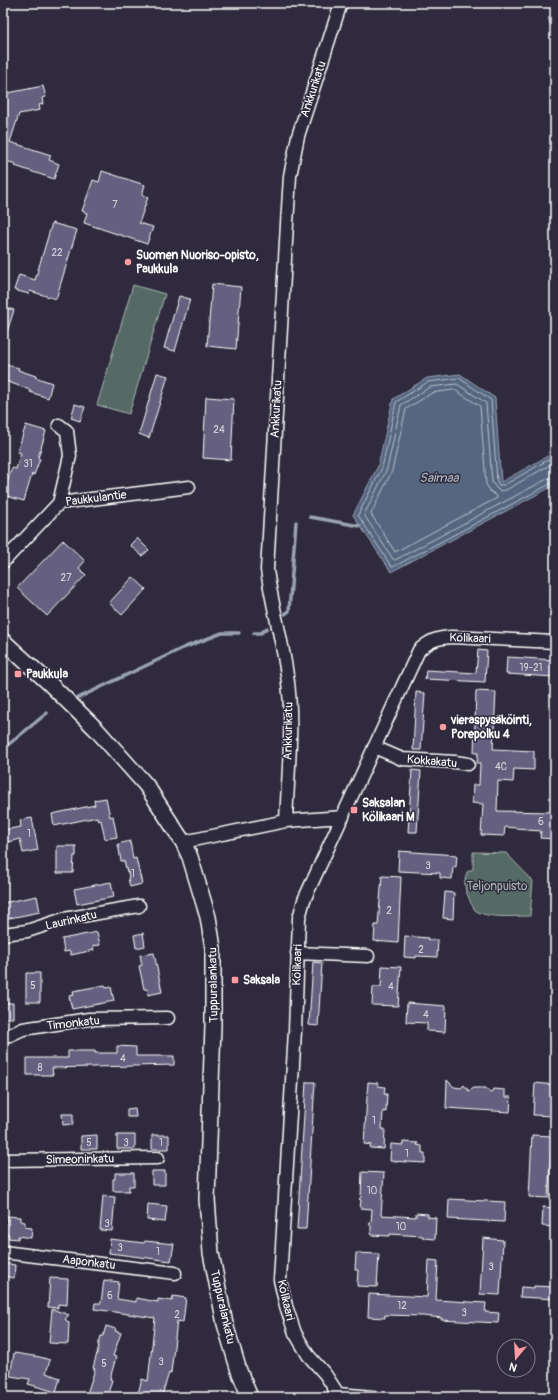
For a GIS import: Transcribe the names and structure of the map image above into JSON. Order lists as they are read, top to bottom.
{
  "streets": {
    "street": [
      "Ankkurikatu",
      "Paukkulantie",
      "Kölikaari",
      "Kokkakatu",
      "Laurinkatu",
      "Tuppuralankatu",
      "Timonkatu",
      "Simeoninkatu",
      "Aaponkatu"
    ]
  },
  "crossings": [
    ["Kölikaari", "Kokkakatu"]
  ],
  "water": ["Saimaa"],
  "parks": ["Teljonpuisto"],
  "places": {
    "other": ["Suomen Nuoriso-opisto, Paukkula", "vieraspysäköinti, Porepolku 4"],
    "transit": ["Paukkula", "Saksalan Kölikaari M", "Saksala"]
  },
  "house_numbers": [
    "7",
    "22",
    "24",
    "31",
    "27",
    "19-21",
    "4C",
    "6",
    "1",
    "3",
    "1",
    "2",
    "2",
    "5",
    "4",
    "4",
    "4",
    "8",
    "1",
    "5",
    "3",
    "1",
    "1",
    "10",
    "3",
    "10",
    "3",
    "1",
    "3",
    "6",
    "12",
    "3",
    "2",
    "3",
    "5"
  ],
  "north": "bottom"
}
